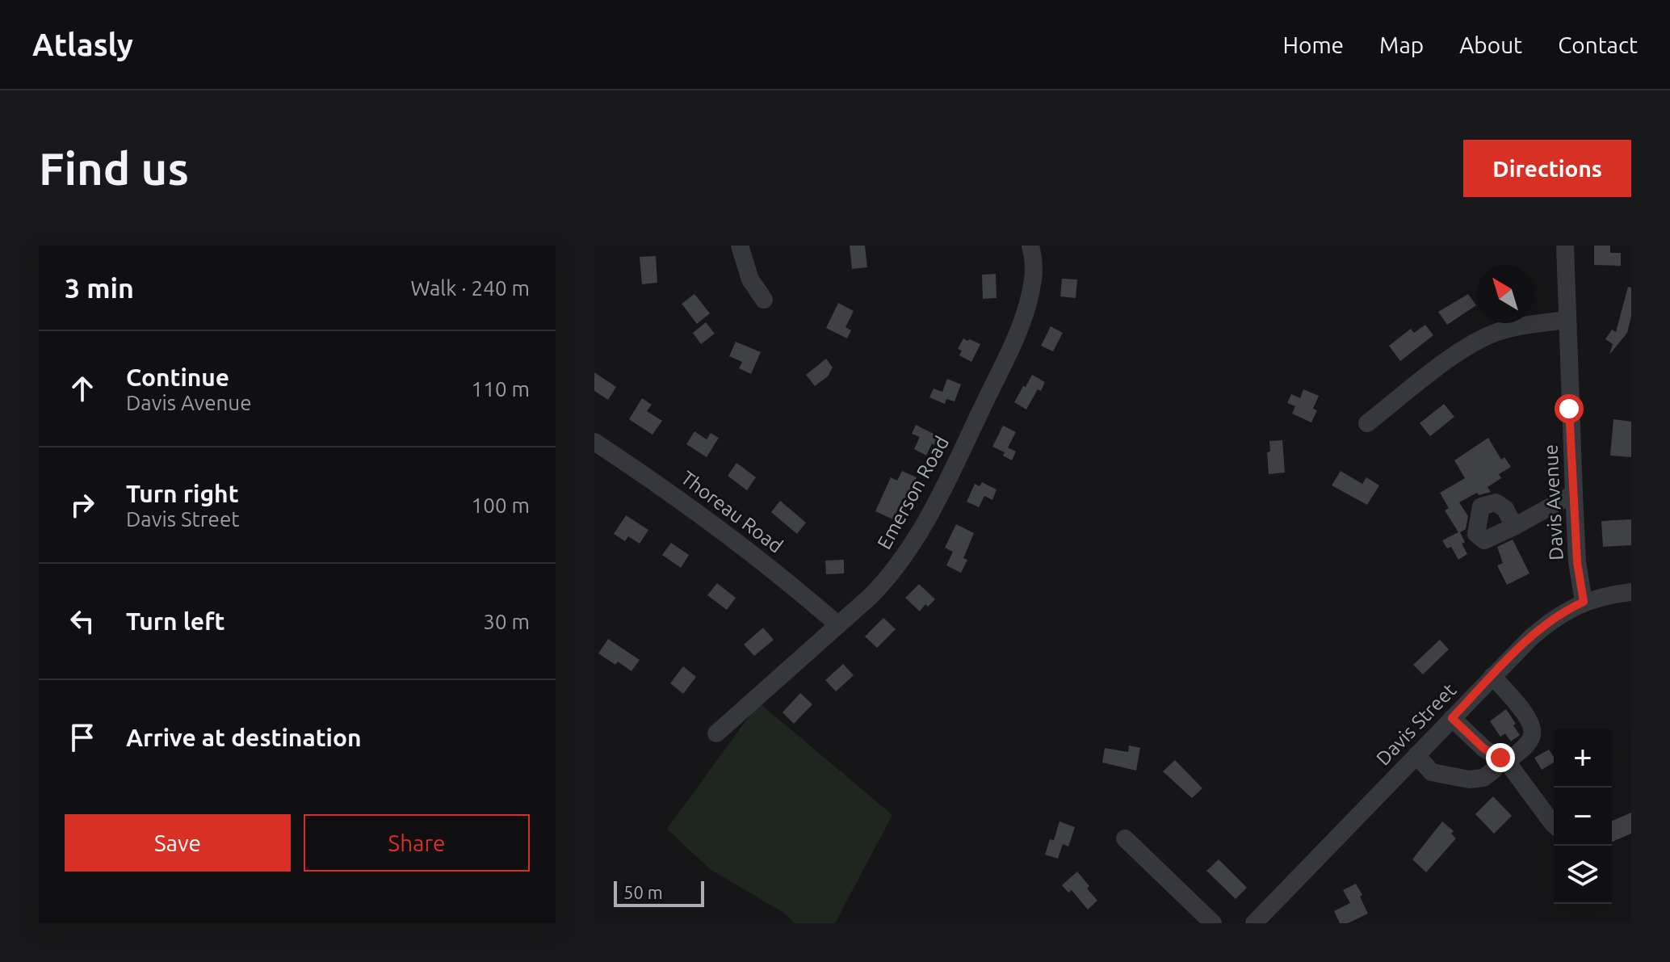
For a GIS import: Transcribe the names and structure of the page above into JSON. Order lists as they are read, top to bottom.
{
  "streets": {
    "street": [
      "Emerson Road",
      "Davis Avenue",
      "Thoreau Road",
      "Davis Street"
    ]
  },
  "crossings": [
    ["Emerson Road", "Thoreau Road"],
    ["Davis Avenue", "Davis Street"]
  ],
  "scale_bar": "50 m",
  "north": "top left",
  "page": {
    "header": "Atlasly",
    "nav": [
      "Home",
      "Map",
      "About",
      "Contact"
    ],
    "buttons": [
      "Directions",
      ["Save", "Share"]
    ],
    "title": "Find us",
    "heading": ["3 min", "Walk · 240 m"],
    "list": [
      ["Continue", "Davis Avenue", "110 m"],
      ["Turn right", "Davis Street", "100 m"],
      ["Turn left", "30 m"],
      "Arrive at destination"
    ],
    "map_buttons": ["+", "−"],
    "scale": "50 m"
  }
}
